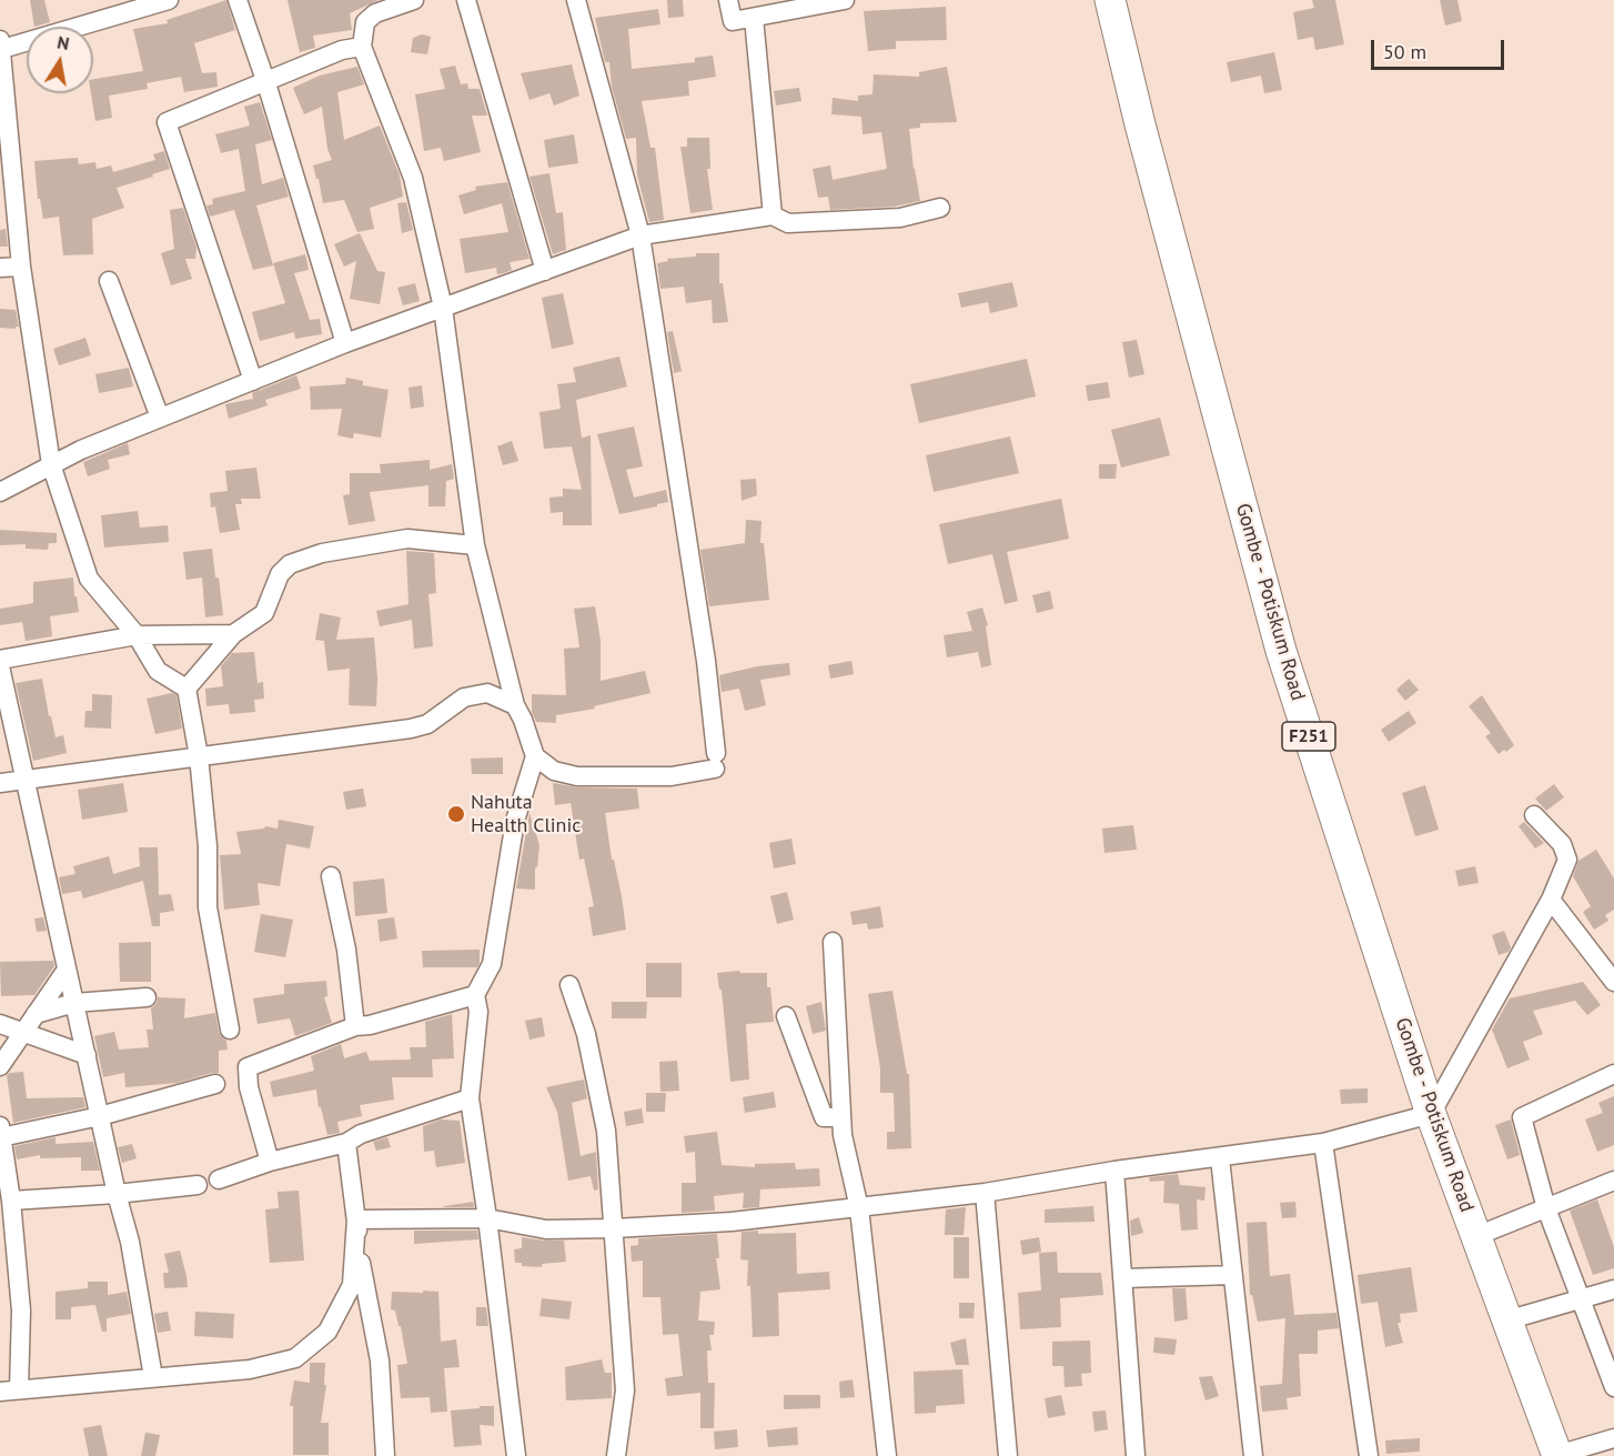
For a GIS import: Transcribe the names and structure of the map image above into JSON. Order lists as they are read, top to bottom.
{
  "streets": {
    "main road": ["Gombe - Potiskum Road", "F251"]
  },
  "places": ["Nahuta Health Clinic"],
  "scale_bar": "50 m",
  "north": "top"
}
